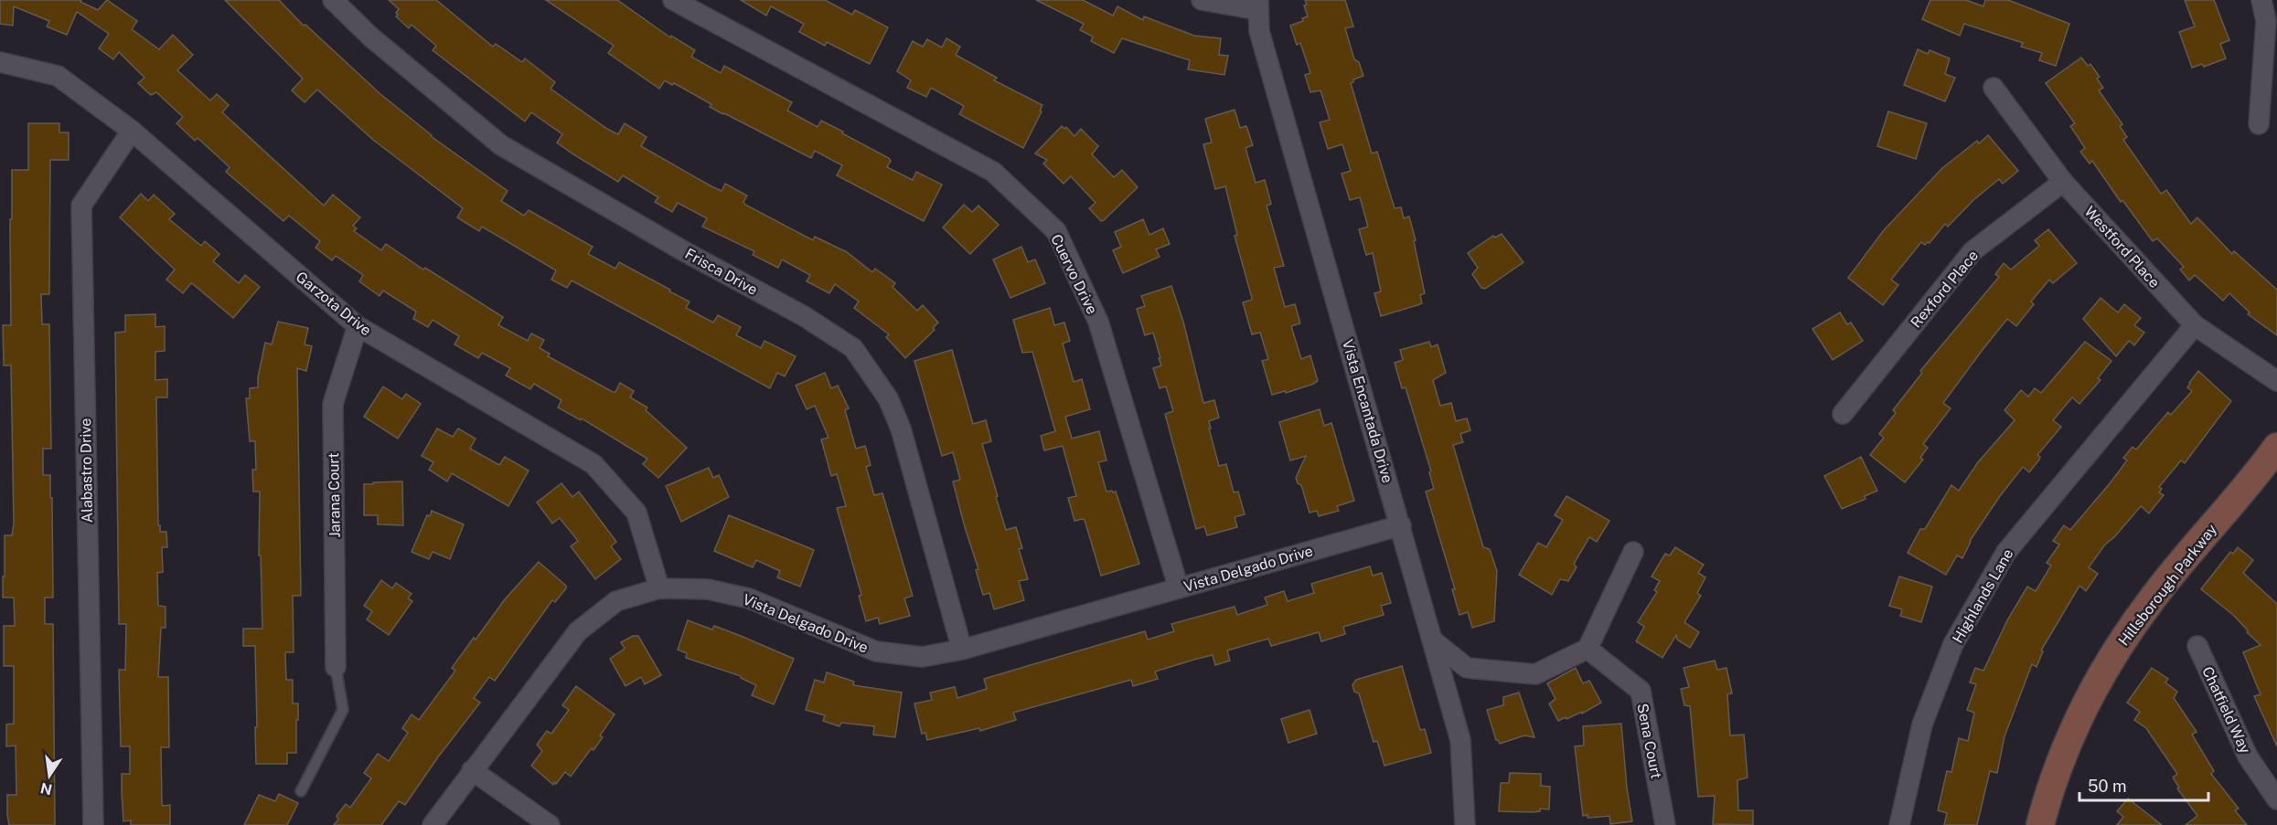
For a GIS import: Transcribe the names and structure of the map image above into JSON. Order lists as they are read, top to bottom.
{
  "streets": {
    "street": [
      "Westford Place",
      "Frisca Drive",
      "Cuervo Drive",
      "Rexford Place",
      "Garzota Drive",
      "Vista Encantada Drive",
      "Alabastro Drive",
      "Jarana Court",
      "Vista Delgado Drive",
      "Hillsborough Parkway",
      "Highlands Lane",
      "Chatfield Way",
      "Sena Court"
    ]
  },
  "crossings": [
    ["Westford Place", "Rexford Place"],
    ["Westford Place", "Highlands Lane"],
    ["Frisca Drive", "Vista Delgado Drive"],
    ["Cuervo Drive", "Vista Delgado Drive"],
    ["Garzota Drive", "Alabastro Drive"],
    ["Garzota Drive", "Jarana Court"],
    ["Garzota Drive", "Vista Delgado Drive"],
    ["Vista Encantada Drive", "Vista Delgado Drive"]
  ],
  "scale_bar": "50 m",
  "north": "bottom"
}
